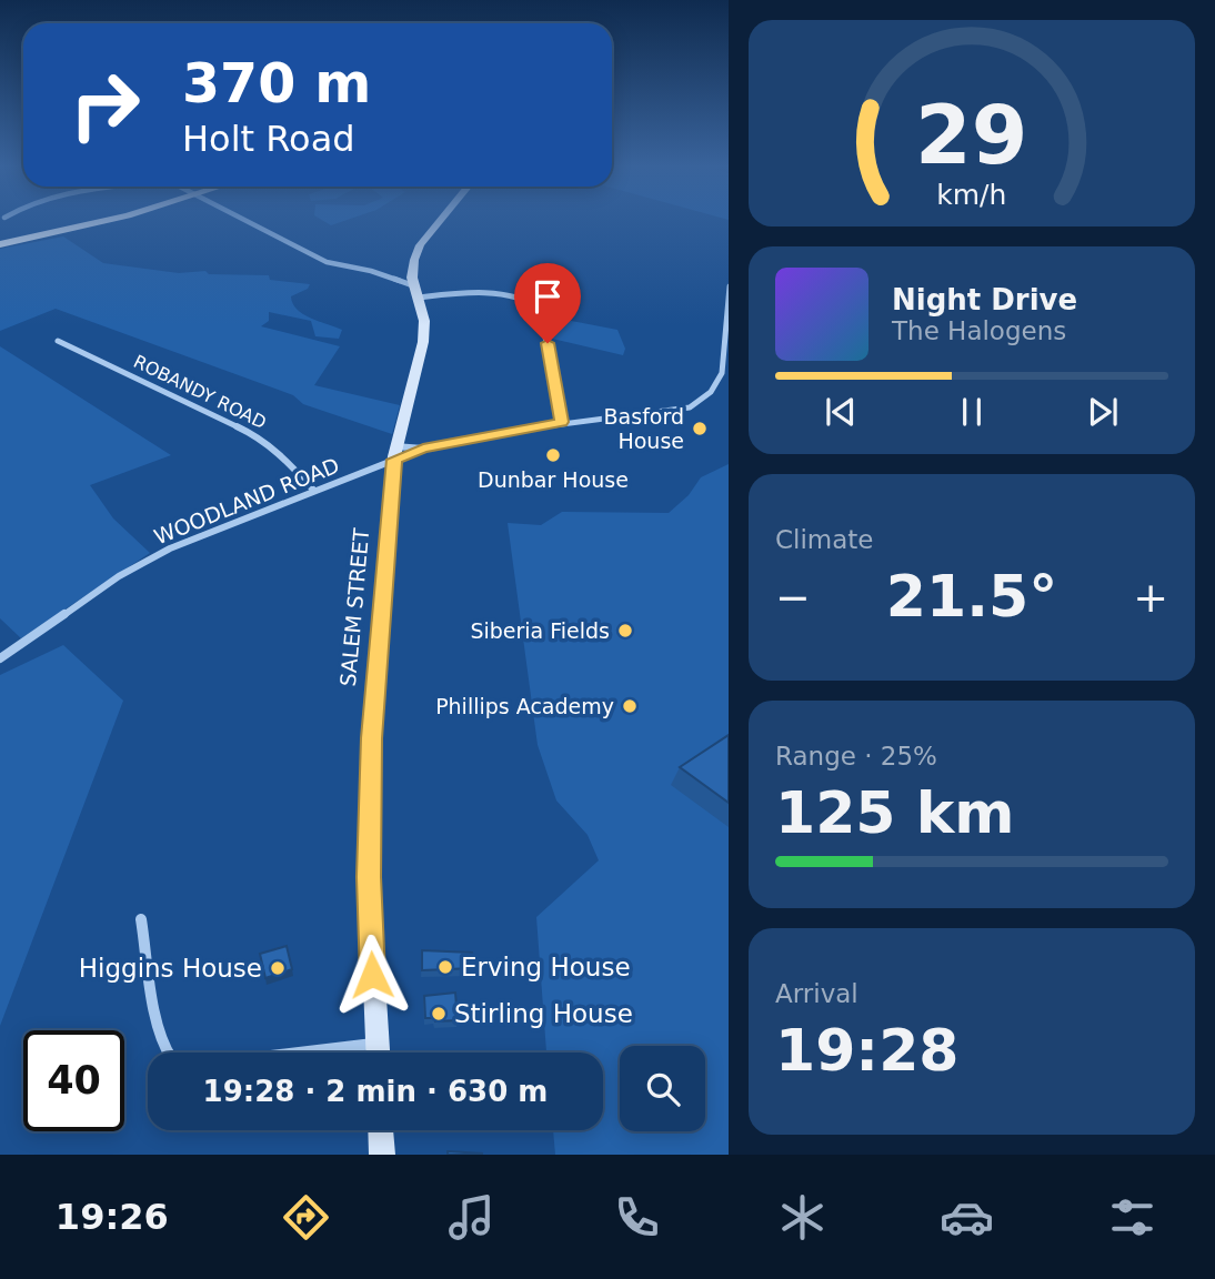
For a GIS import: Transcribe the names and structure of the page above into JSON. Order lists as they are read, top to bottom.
{
  "streets": {
    "street": ["ROBANDY ROAD", "WOODLAND ROAD", "SALEM STREET"]
  },
  "crossings": [
    ["ROBANDY ROAD", "WOODLAND ROAD"],
    ["WOODLAND ROAD", "SALEM STREET"]
  ],
  "places": [
    "Basford House",
    "Dunbar House",
    "Siberia Fields",
    "Phillips Academy",
    "Erving House",
    "Higgins House",
    "Stirling House"
  ],
  "page": {
    "turn": ["370 m", "Holt Road"],
    "song": ["Night Drive", "The Halogens"],
    "tile": [
      "Climate",
      ["Range · 25%", "125 km"],
      ["Arrival", "19:28"]
    ],
    "heat": ["−", "21.5°", "+"],
    "limit": "40",
    "trip": "19:28 · 2 min · 630 m",
    "tabs": "19:26",
    "gauge": ["29", "km/h"]
  }
}
